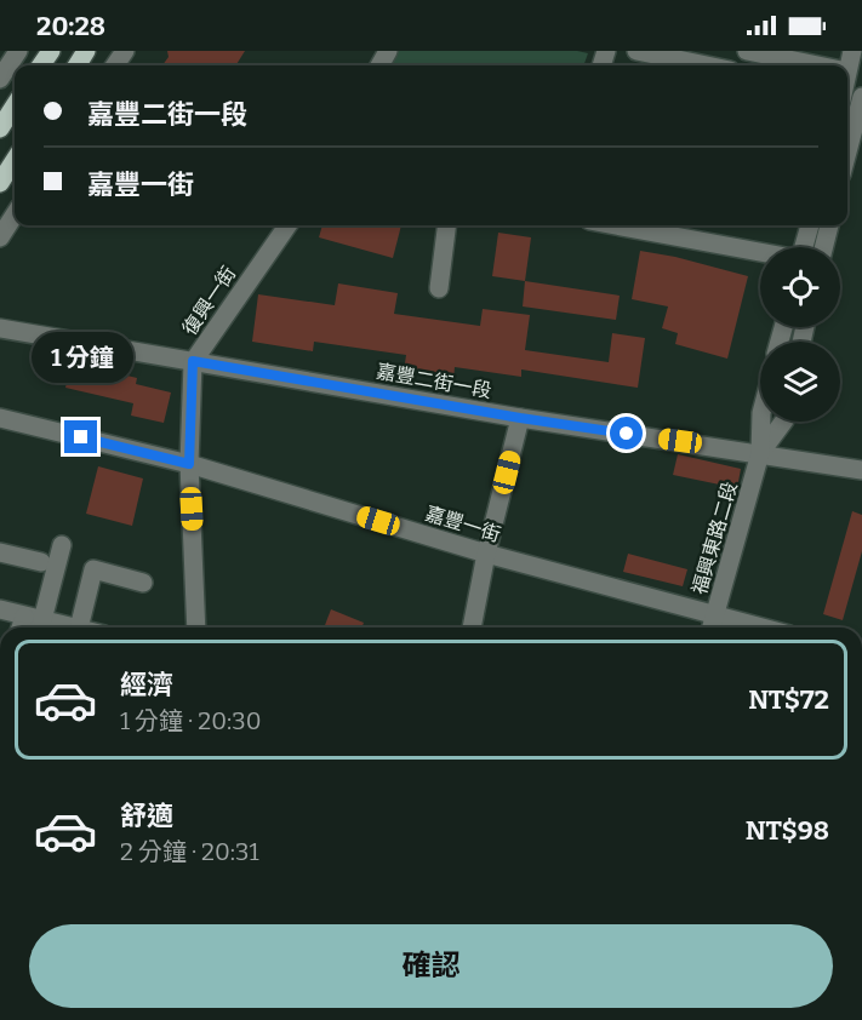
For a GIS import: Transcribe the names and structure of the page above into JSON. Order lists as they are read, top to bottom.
{
  "streets": {
    "street": [
      "復興一街",
      "嘉豐二街一段",
      "嘉豐一街",
      "福興東路二段"
    ]
  },
  "crossings": [
    ["復興一街", "嘉豐二街一段"],
    ["復興一街", "嘉豐一街"],
    ["嘉豐二街一段", "福興東路二段"],
    ["嘉豐一街", "福興東路二段"]
  ],
  "page": {
    "status": "20:28",
    "banner": ["嘉豐二街一段", "嘉豐一街"],
    "bubble": "1 分鐘",
    "list": [
      {
        "name": "經濟",
        "note": "1 分鐘 · 20:30",
        "value": "NT$72"
      },
      {
        "name": "舒適",
        "note": "2 分鐘 · 20:31",
        "value": "NT$98"
      }
    ],
    "buttons": "確認"
  }
}
